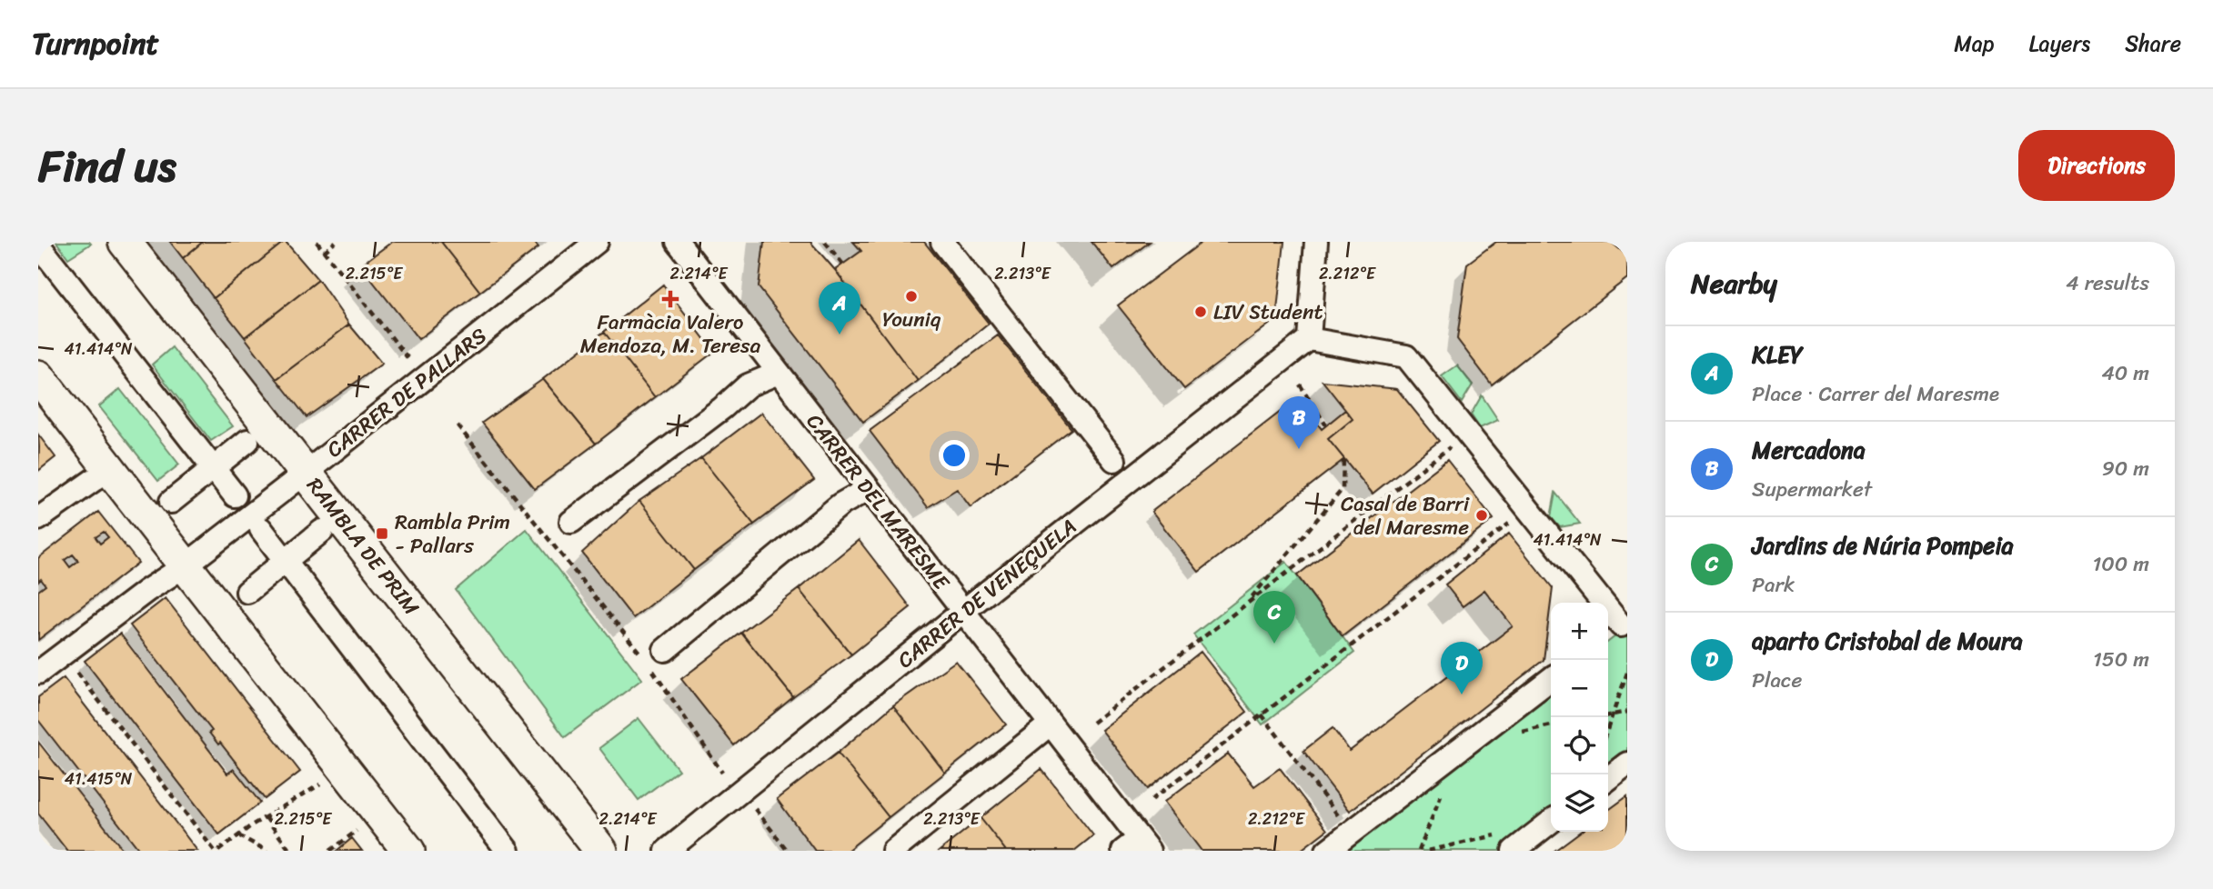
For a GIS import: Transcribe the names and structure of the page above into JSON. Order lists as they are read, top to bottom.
{
  "streets": {
    "main road": ["RAMBLA DE PRIM"],
    "street": ["CARRER DE PALLARS", "CARRER DEL MARESME", "CARRER DE VENEÇUELA"]
  },
  "crossings": [
    ["CARRER DE PALLARS", "RAMBLA DE PRIM"],
    ["CARRER DEL MARESME", "CARRER DE VENEÇUELA"]
  ],
  "places": {
    "other": ["Youniq", "LIV Student", "Casal de Barri del Maresme"],
    "health": ["Farmàcia Valero Mendoza, M. Teresa"],
    "transit": ["Rambla Prim - Pallars"]
  },
  "page": {
    "header": "Turnpoint",
    "nav": ["Map", "Layers", "Share"],
    "title": "Find us",
    "buttons": "Directions",
    "heading": ["Nearby", "4 results"],
    "pins": [
      "A",
      "B",
      "C",
      "D"
    ],
    "list": [
      {
        "mark": "A",
        "name": "KLEY",
        "note": "Place · Carrer del Maresme",
        "value": "40 m"
      },
      {
        "mark": "B",
        "name": "Mercadona",
        "note": "Supermarket",
        "value": "90 m"
      },
      {
        "mark": "C",
        "name": "Jardins de Núria Pompeia",
        "note": "Park",
        "value": "100 m"
      },
      {
        "mark": "D",
        "name": "aparto Cristobal de Moura",
        "note": "Place",
        "value": "150 m"
      }
    ],
    "map_buttons": ["+", "−"]
  },
  "coordinates": [
    "2.215°E",
    "2.214°E",
    "2.213°E",
    "2.212°E",
    "41.414°N",
    "41.415°N"
  ]
}
